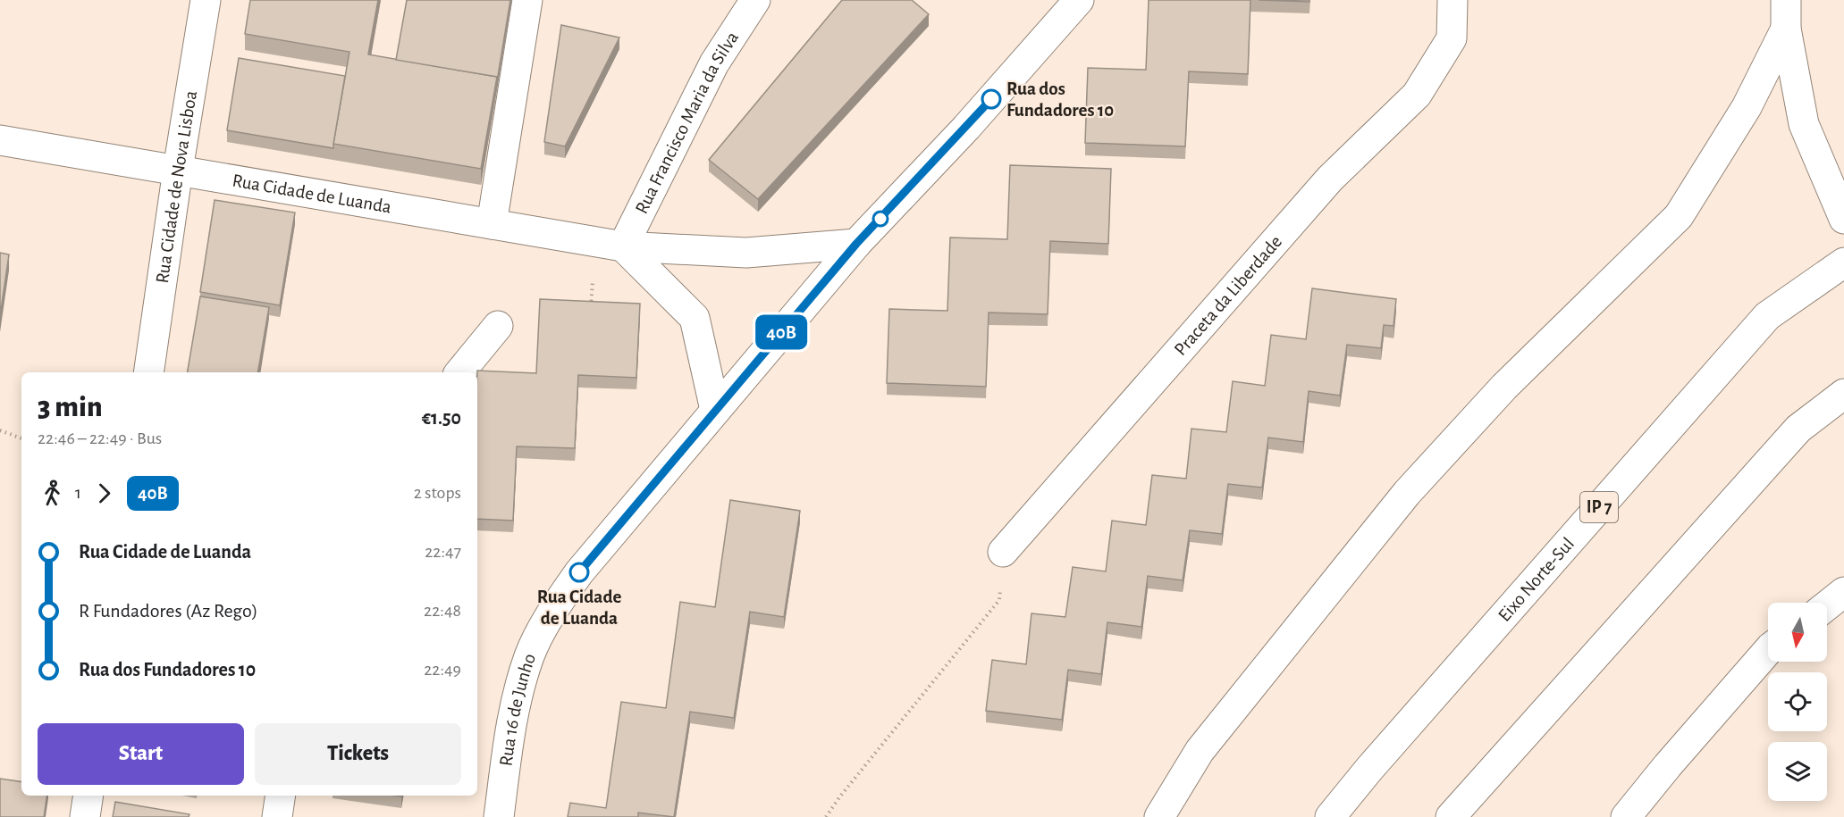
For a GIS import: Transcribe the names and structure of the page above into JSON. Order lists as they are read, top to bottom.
{
  "streets": {
    "main road": [
      "Rua Francisco Maria da Silva",
      "Rua Cidade de Nova Lisboa",
      "Rua Cidade de Luanda",
      "Praceta da Liberdade",
      "IP 7",
      "Eixo Norte-Sul",
      "Rua 16 de Junho"
    ]
  },
  "crossings": [
    ["Rua Francisco Maria da Silva", "Rua Cidade de Luanda"],
    ["Rua Cidade de Nova Lisboa", "Rua Cidade de Luanda"],
    ["Rua Cidade de Luanda", "Rua 16 de Junho"]
  ],
  "places": ["Rua dos Fundadores 10", "Rua Cidade de Luanda"],
  "lines": ["bus line 40B"],
  "north": "bottom",
  "page": {
    "on_map": "40B",
    "heading": ["3 min", "22:46 – 22:49 · Bus", "€1.50"],
    "legs": ["1", "40B", "2 stops"],
    "list": [
      {
        "name": "Rua Cidade de Luanda",
        "value": "22:47"
      },
      {
        "name": "R Fundadores (Az Rego)",
        "value": "22:48"
      },
      {
        "name": "Rua dos Fundadores 10",
        "value": "22:49"
      }
    ],
    "buttons": ["Start", "Tickets"]
  }
}
